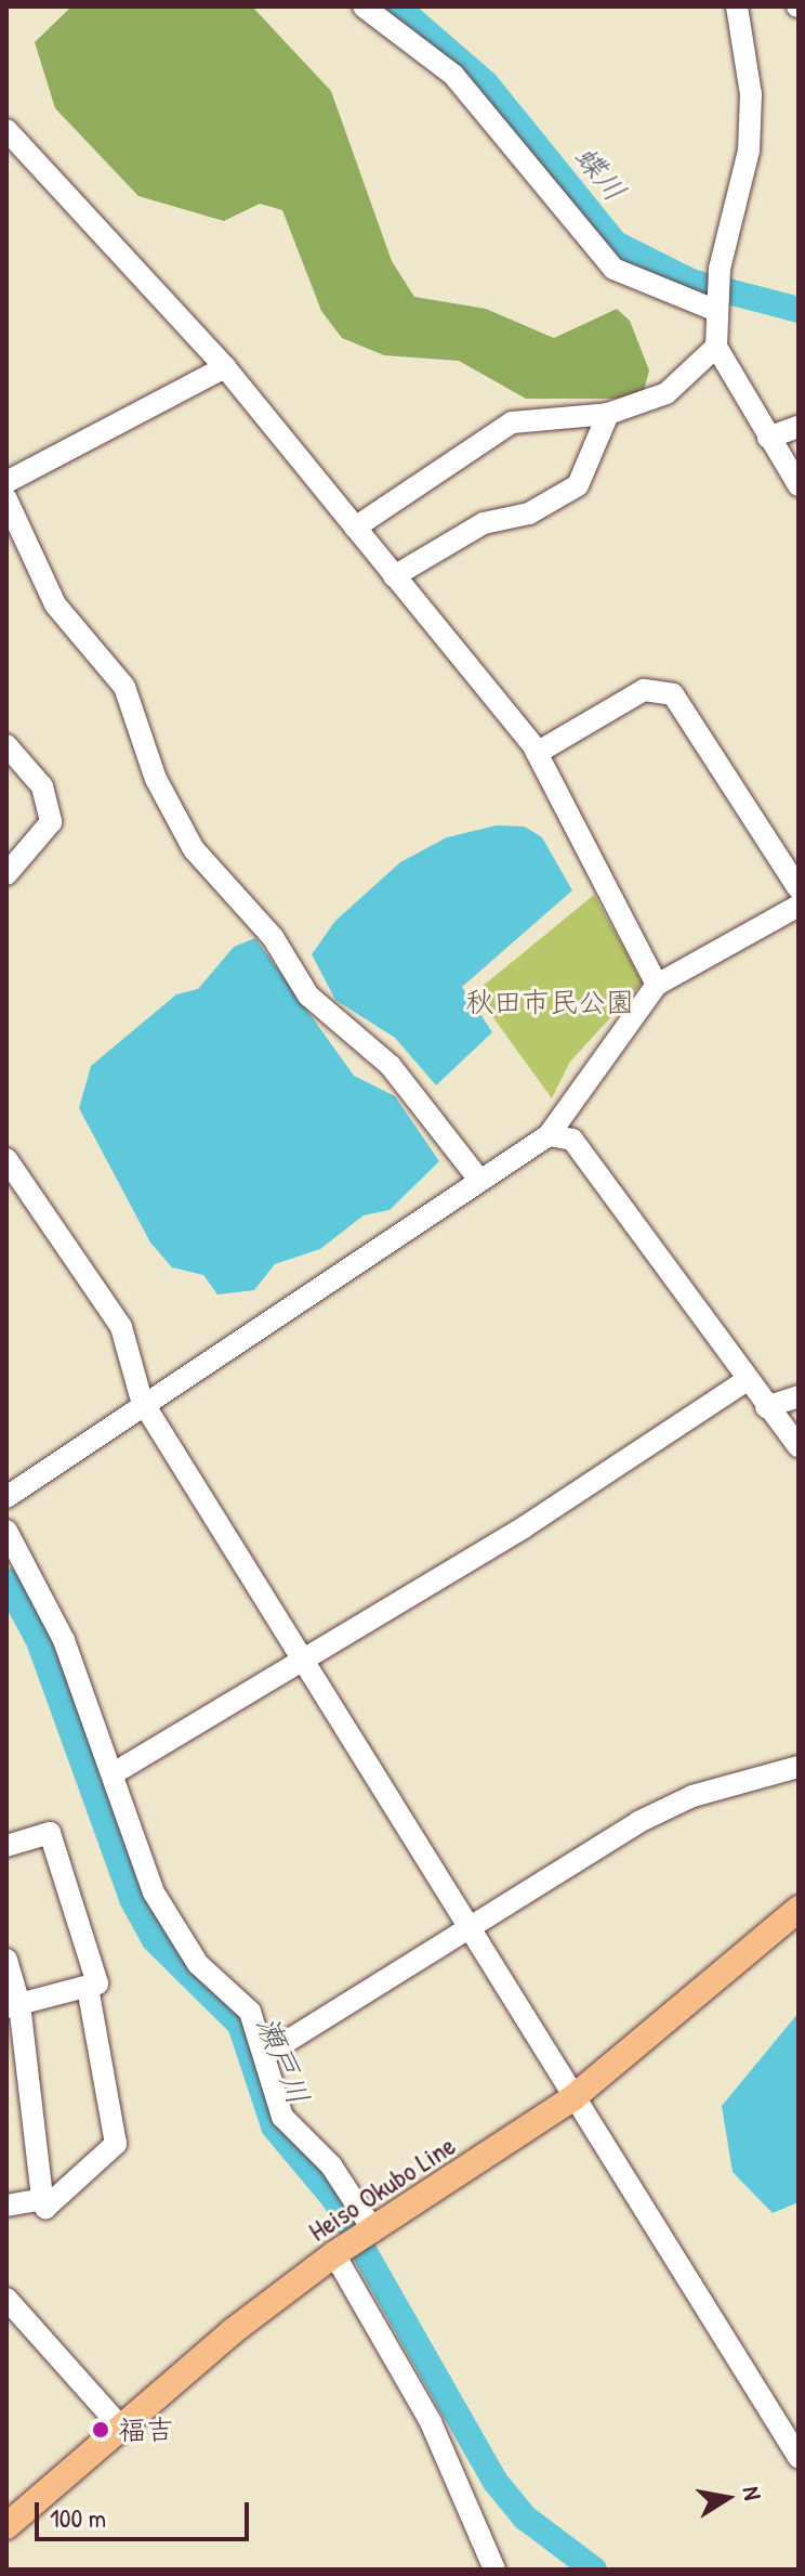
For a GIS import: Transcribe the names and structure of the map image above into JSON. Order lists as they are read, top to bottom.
{
  "streets": {
    "main road": ["Heiso Okubo Line"]
  },
  "water": ["蝶川", "瀬戸川"],
  "parks": ["秋田市民公園"],
  "places": ["福吉"],
  "scale_bar": "100 m",
  "north": "right"
}
